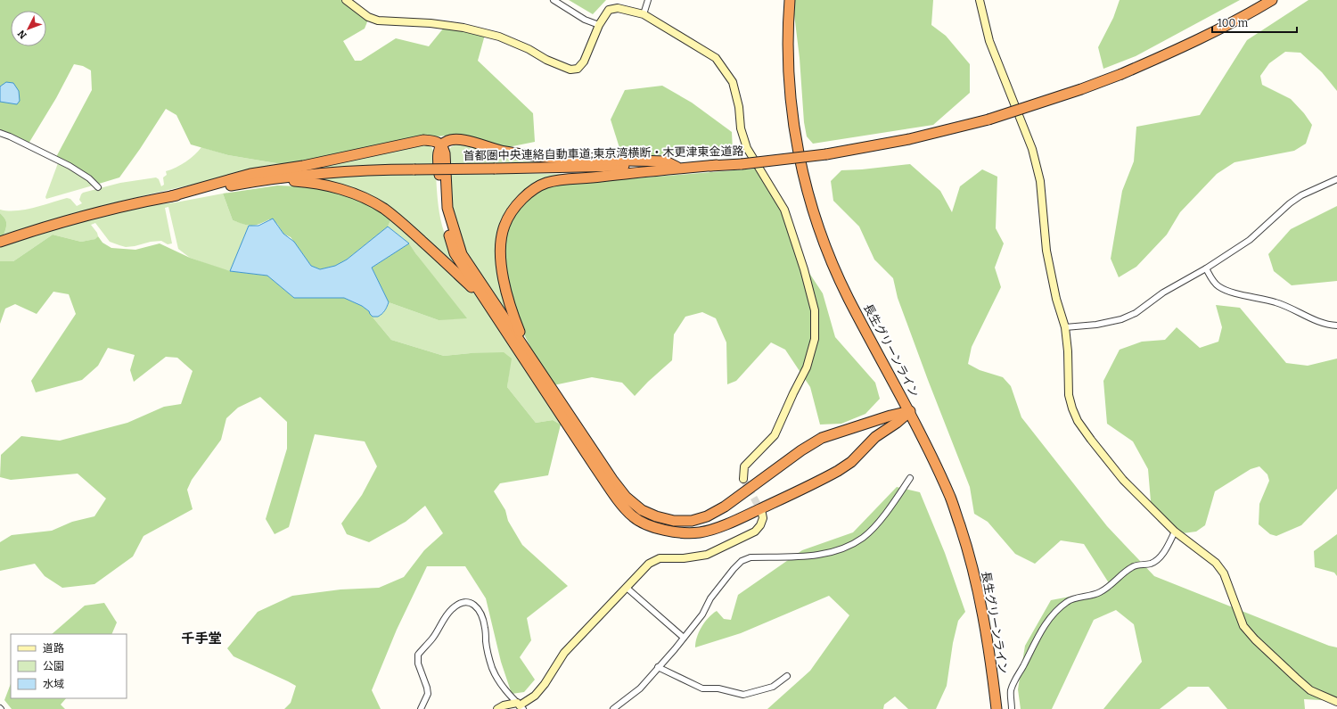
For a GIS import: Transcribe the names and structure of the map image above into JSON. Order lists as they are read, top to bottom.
{
  "streets": {
    "highway": ["首都圏中央連絡自動車道;東京湾横断・木更津東金道路", "長生グリーンライン"]
  },
  "districts": ["千手堂"],
  "legend": ["道路", "公園", "水域"],
  "scale_bar": "100 m",
  "north": "bottom left"
}
